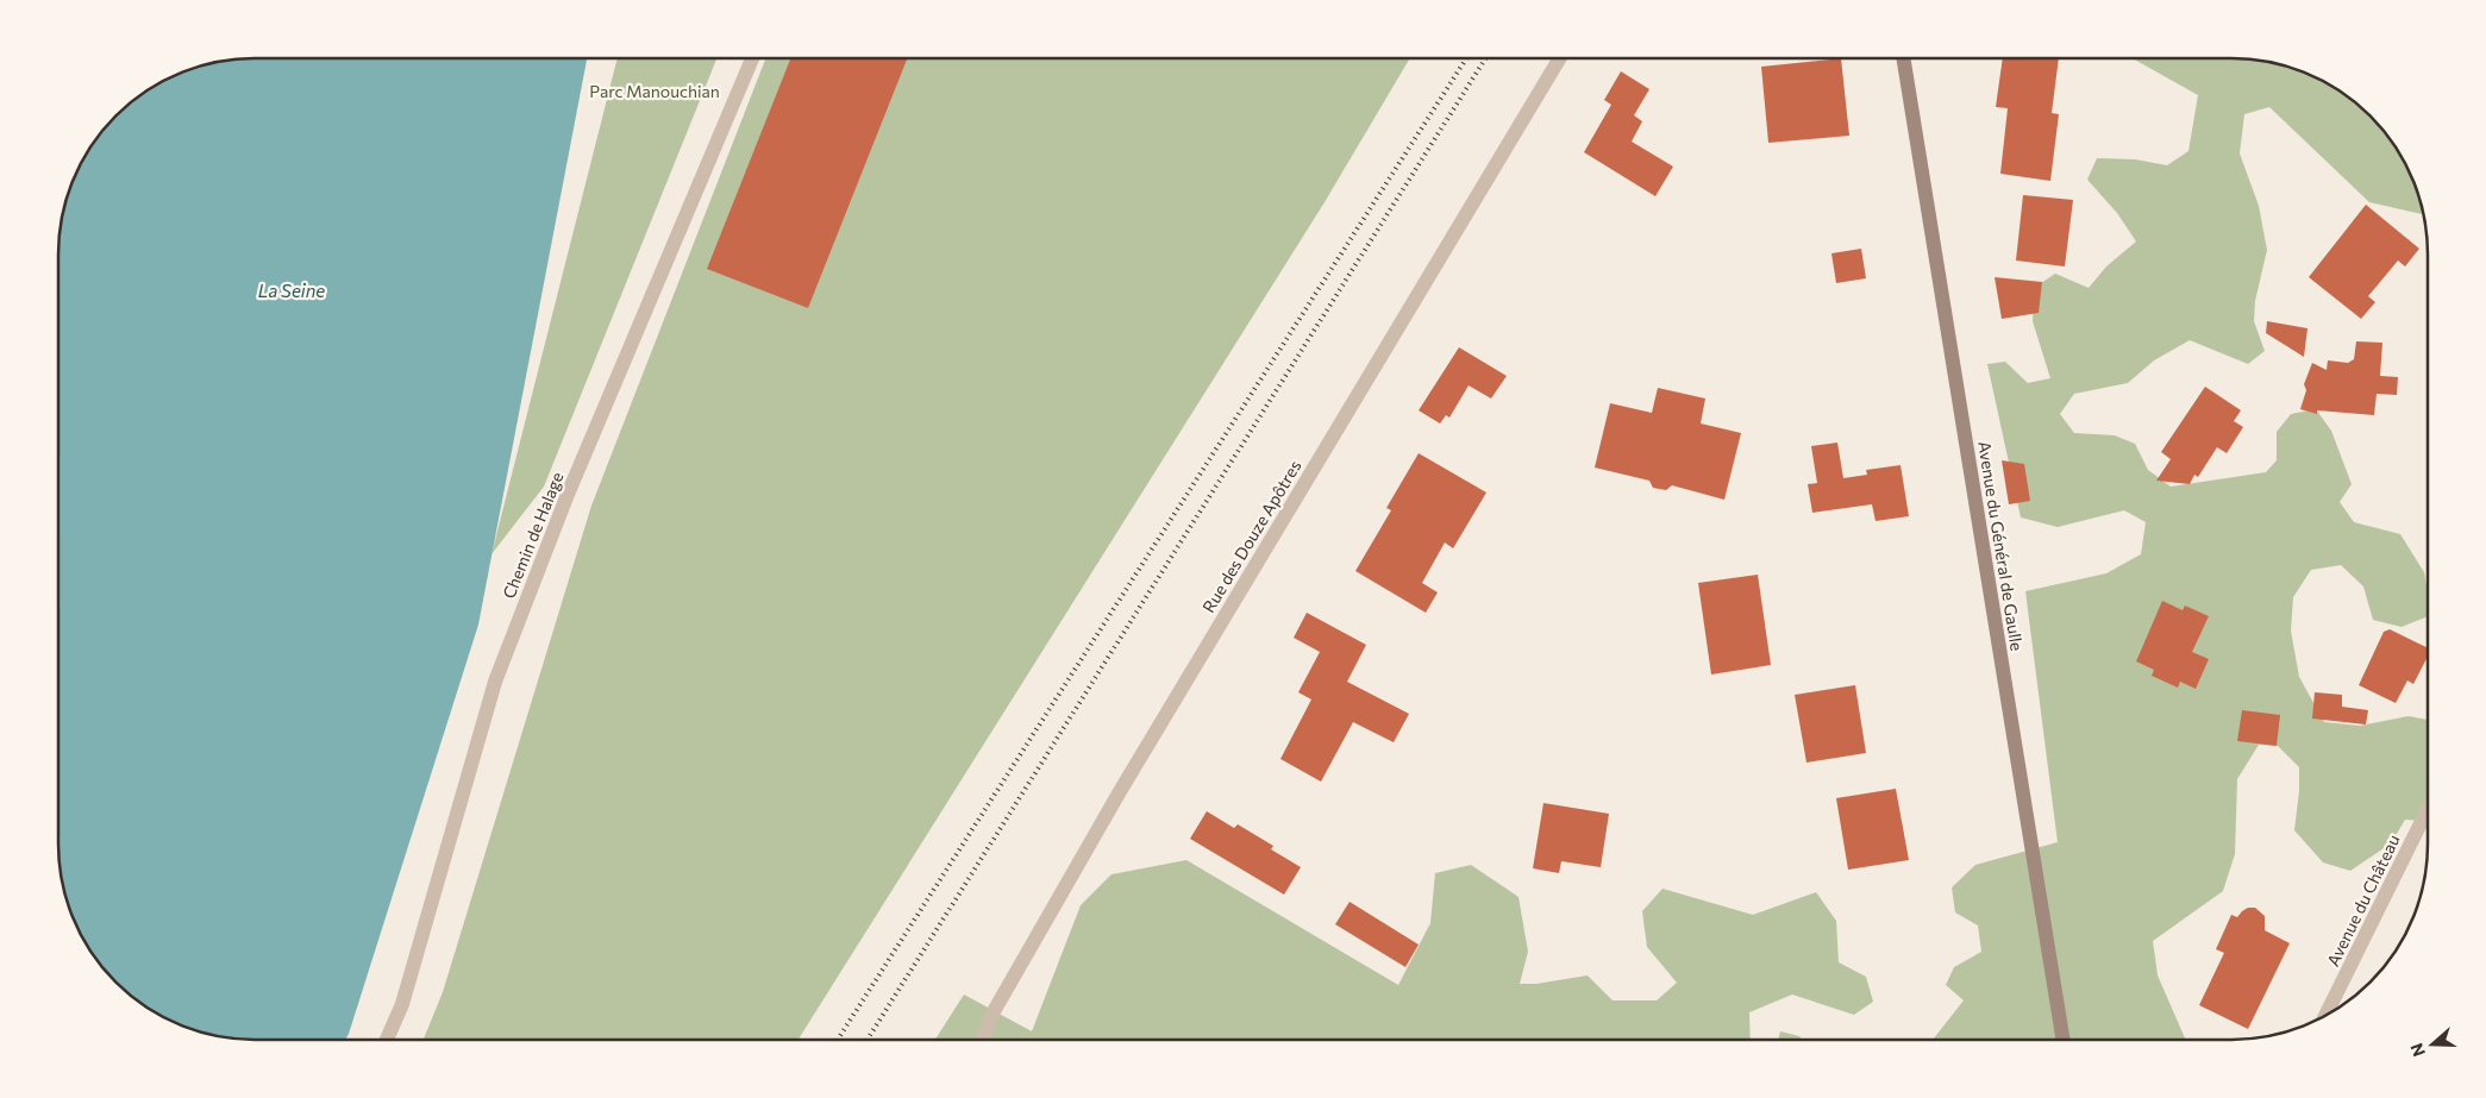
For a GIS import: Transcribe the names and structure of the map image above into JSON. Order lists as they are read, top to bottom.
{
  "streets": {
    "street": [
      "Chemin de Halage",
      "Rue des Douze Apôtres",
      "Avenue du Général de Gaulle",
      "Avenue du Château"
    ]
  },
  "water": ["La Seine"],
  "parks": ["Parc Manouchian"],
  "north": "left"
}
